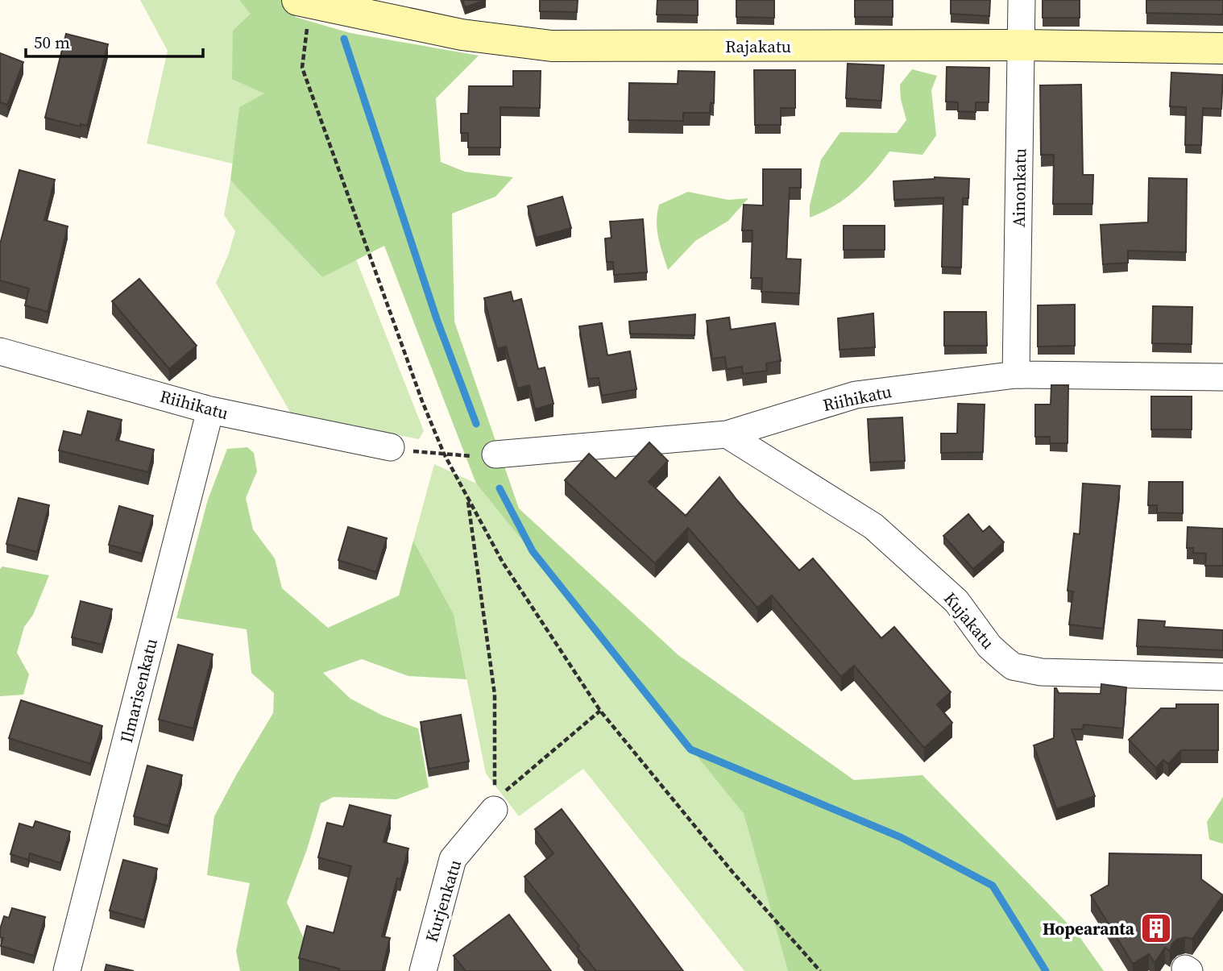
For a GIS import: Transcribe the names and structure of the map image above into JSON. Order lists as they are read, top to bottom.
{
  "streets": {
    "street": [
      "Rajakatu",
      "Ainonkatu",
      "Riihikatu",
      "Kujakatu",
      "Ilmarisenkatu",
      "Kurjenkatu"
    ]
  },
  "crossings": [
    ["Rajakatu", "Ainonkatu"],
    ["Ainonkatu", "Riihikatu"],
    ["Riihikatu", "Kujakatu"],
    ["Riihikatu", "Ilmarisenkatu"]
  ],
  "places": {
    "building": ["Hopearanta"]
  },
  "scale_bar": "50 m"
}
